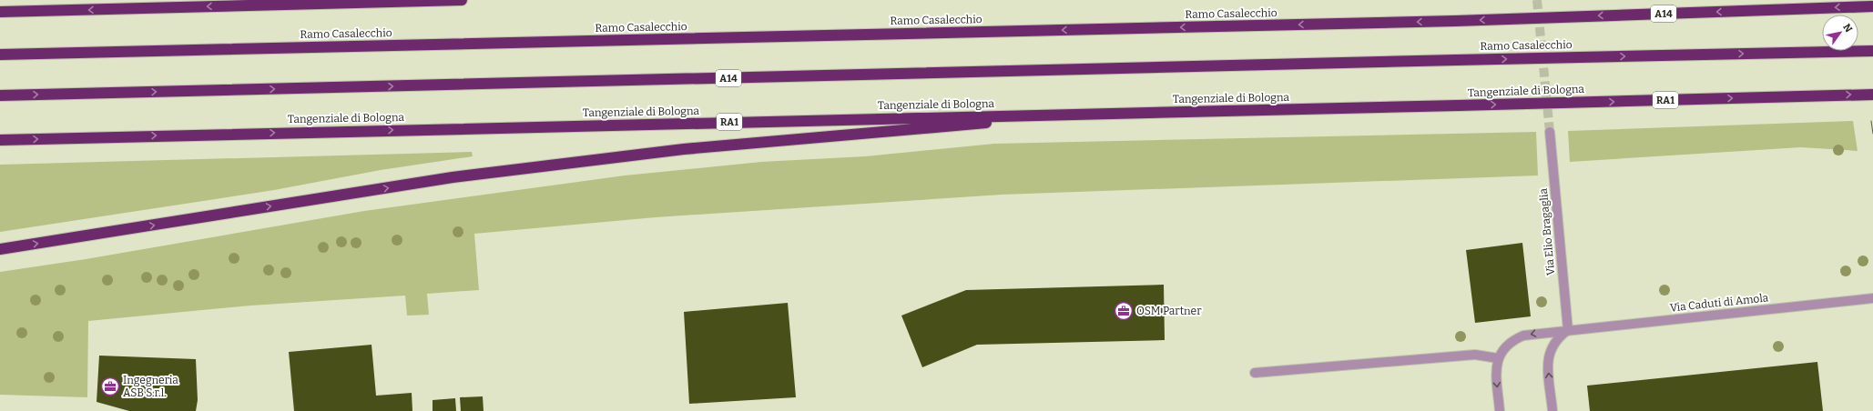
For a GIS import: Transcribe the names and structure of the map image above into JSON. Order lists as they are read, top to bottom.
{
  "streets": {
    "highway": [
      "Ramo Casalecchio",
      "A14",
      "Tangenziale di Bologna",
      "RA1"
    ],
    "street": ["Via Elio Bragaglia", "Via Caduti di Amola"]
  },
  "crossings": [
    ["Via Elio Bragaglia", "Via Caduti di Amola"]
  ],
  "places": {
    "office": ["OSM Partner", "Ingegneria ASB S.r.l."]
  },
  "north": "top right"
}
